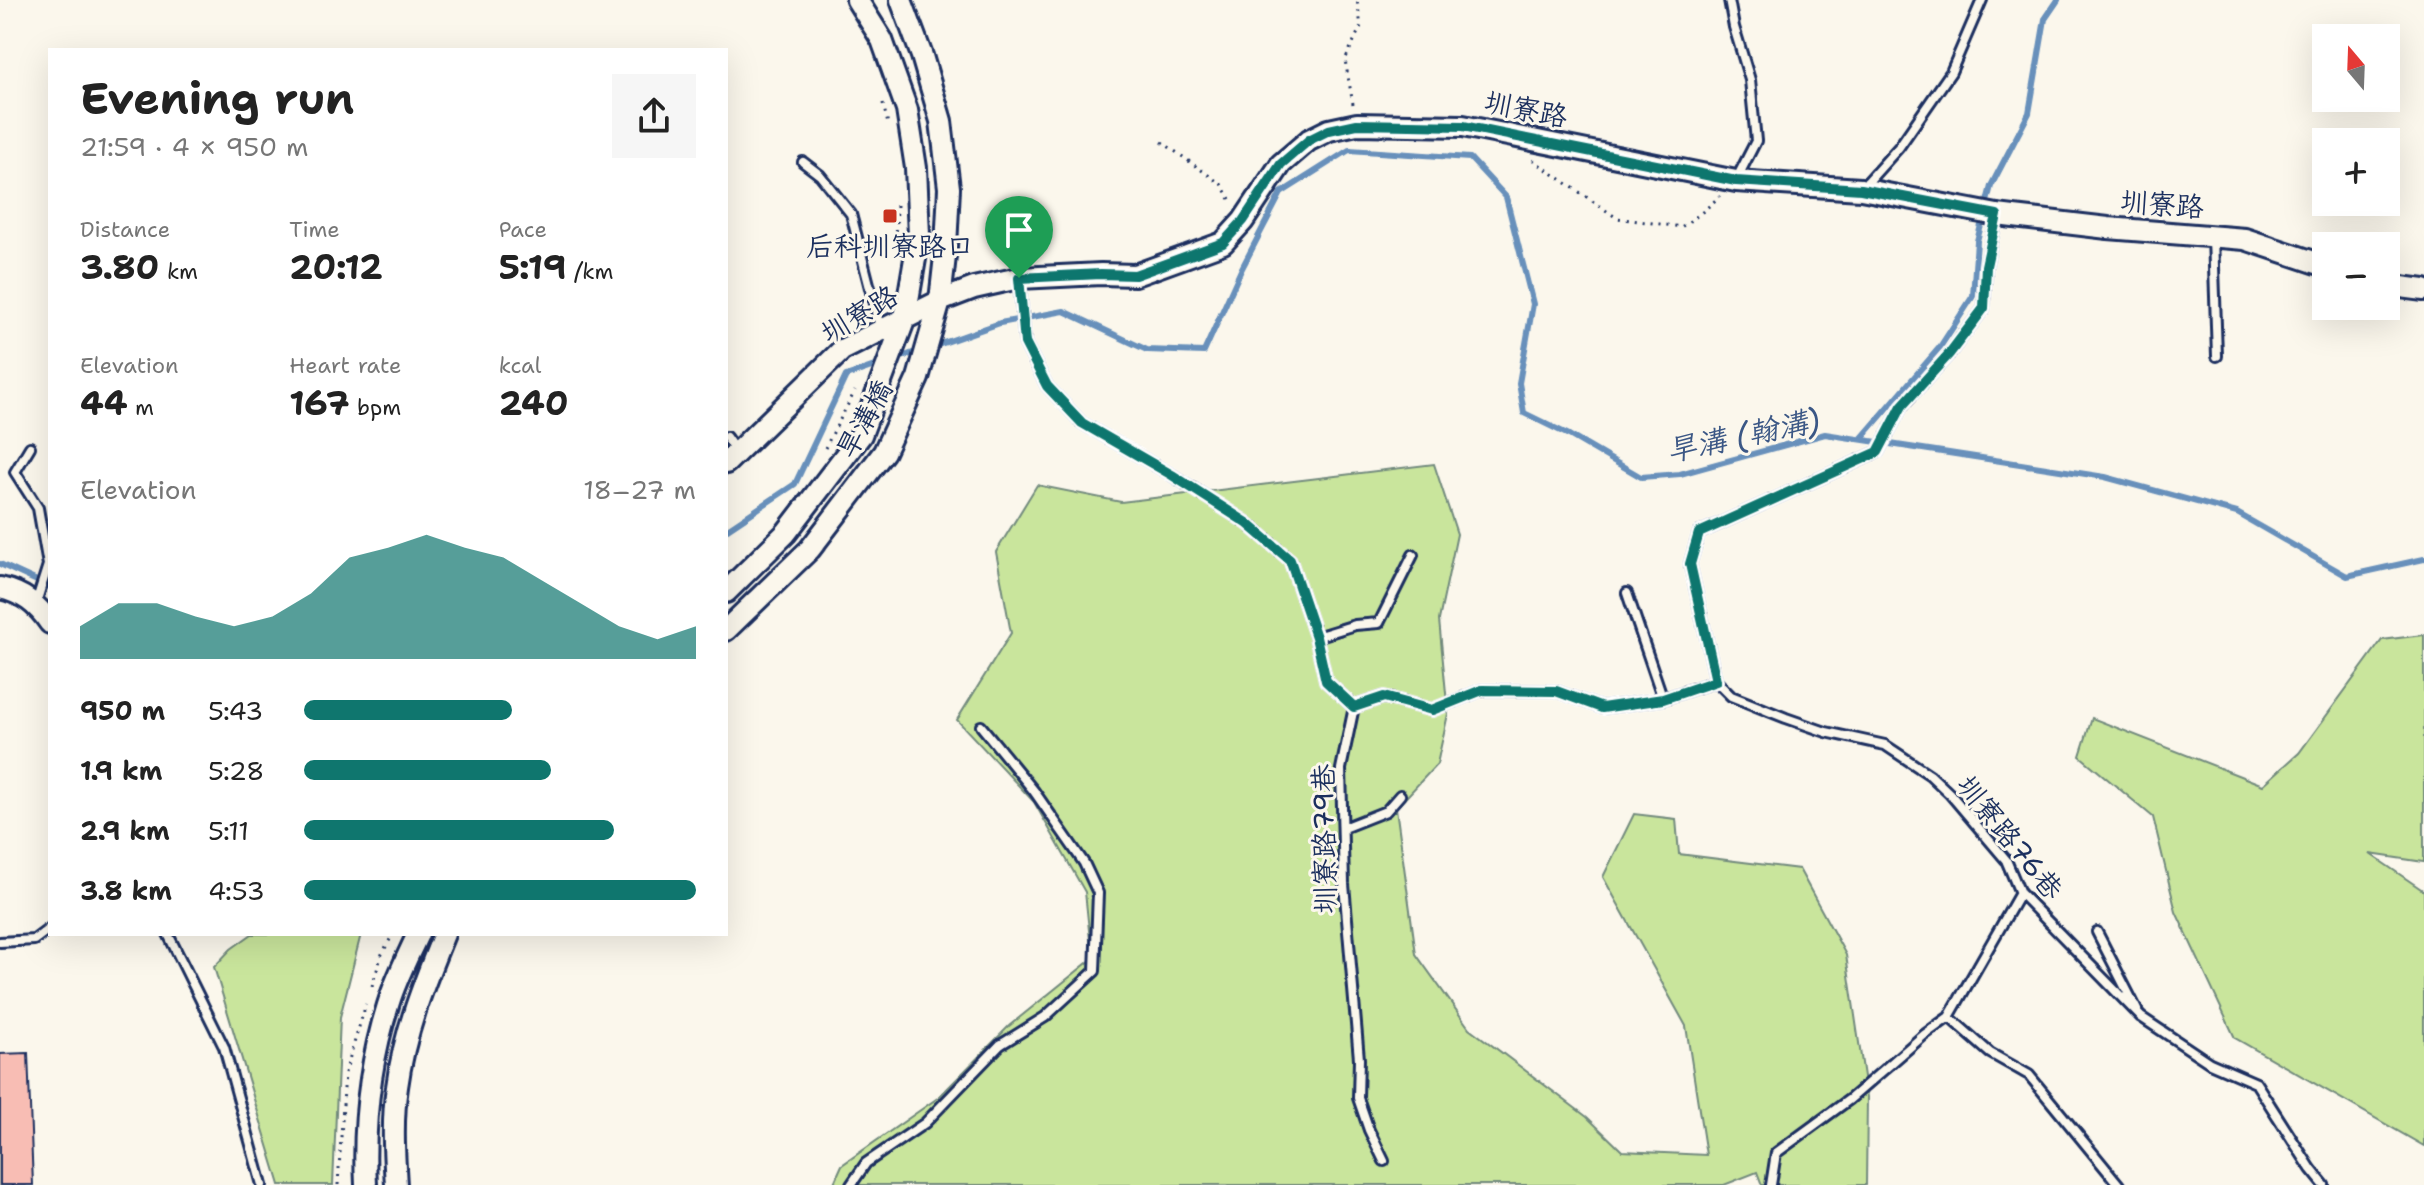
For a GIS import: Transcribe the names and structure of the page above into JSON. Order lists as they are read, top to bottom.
{
  "streets": {
    "street": ["圳寮路", "旱溝橋"],
    "lane": ["圳寮路76巷", "圳寮路79巷"]
  },
  "crossings": [
    ["圳寮路", "旱溝橋"]
  ],
  "water": ["旱溝 (翰溝)"],
  "places": {
    "transit": ["后科圳寮路口"]
  },
  "north": "top",
  "page": {
    "map_buttons": ["+", "−"],
    "heading": ["Evening run", "21:59 · 4 × 950 m"],
    "stats": [
      ["Distance", "3.80 km"],
      ["Time", "20:12"],
      ["Pace", "5:19 /km"],
      ["Elevation", "44 m"],
      ["Heart rate", "167 bpm"],
      ["kcal", "240"]
    ],
    "chart": ["Elevation", "18–27 m"],
    "list": [
      {
        "name": "950 m",
        "note": "5:43"
      },
      {
        "name": "1.9 km",
        "note": "5:28"
      },
      {
        "name": "2.9 km",
        "note": "5:11"
      },
      {
        "name": "3.8 km",
        "note": "4:53"
      }
    ]
  }
}
